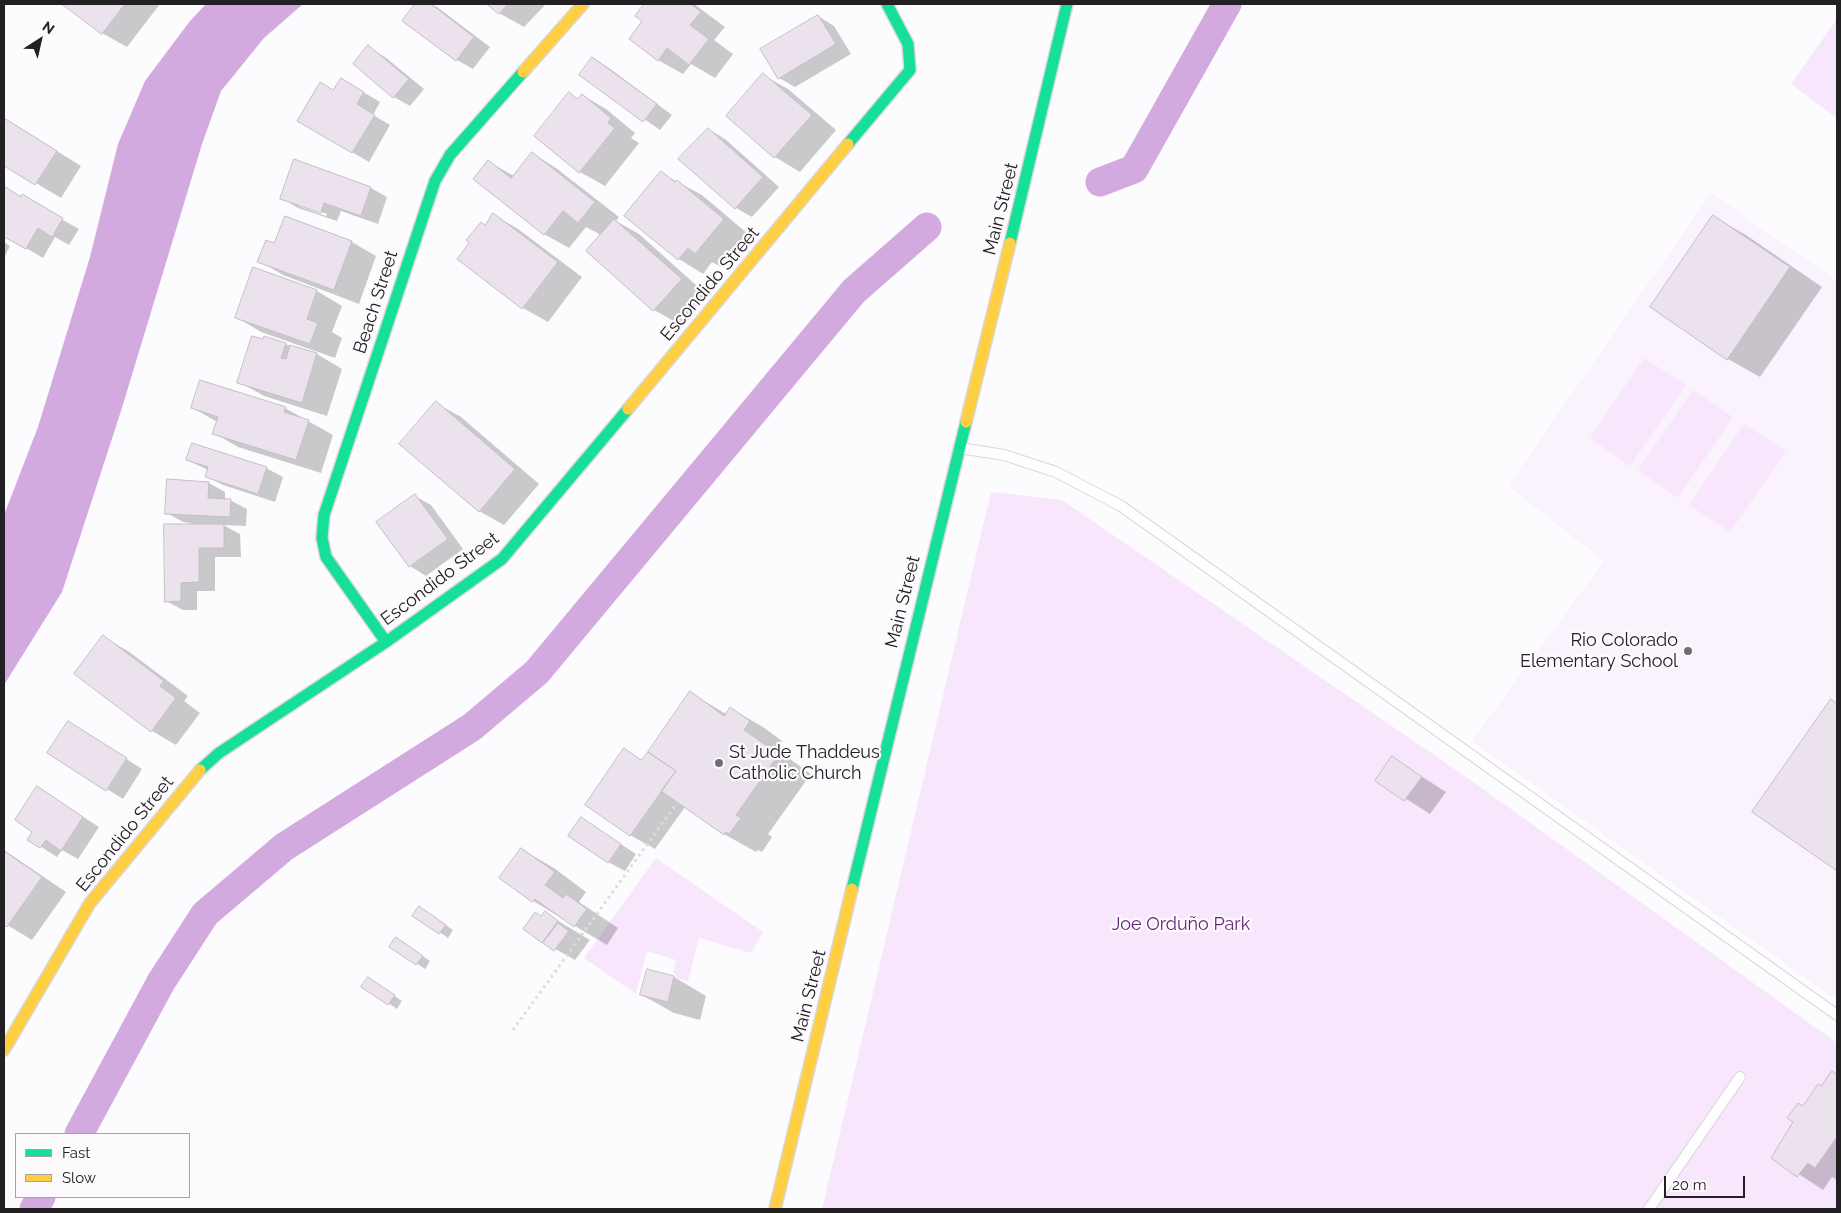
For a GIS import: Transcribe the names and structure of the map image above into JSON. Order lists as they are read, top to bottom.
{
  "streets": {
    "main road": ["Main Street", "Escondido Street", "Beach Street"]
  },
  "crossings": [
    ["Escondido Street", "Beach Street"]
  ],
  "parks": ["Joe Orduño Park"],
  "places": ["Rio Colorado Elementary School", "St Jude Thaddeus Catholic Church"],
  "legend": ["Fast", "Slow"],
  "scale_bar": "20 m",
  "north": "top right"
}
